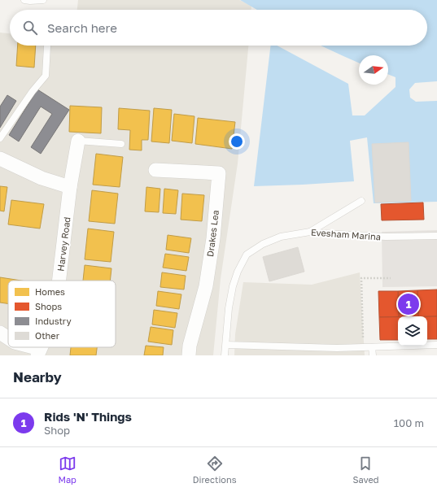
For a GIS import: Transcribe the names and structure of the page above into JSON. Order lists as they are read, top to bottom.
{
  "streets": {
    "street": ["Drakes Lea", "Harvey Road"],
    "lane": ["Evesham Marina"]
  },
  "legend": [
    "Homes",
    "Shops",
    "Industry",
    "Other"
  ],
  "north": "right",
  "page": {
    "search": "Search here",
    "pins": "1",
    "heading": "Nearby",
    "list": [
      {
        "mark": "1",
        "name": "Rids 'N' Things",
        "note": "Shop",
        "value": "100 m"
      }
    ],
    "nav": ["Map", "Directions", "Saved"]
  }
}
